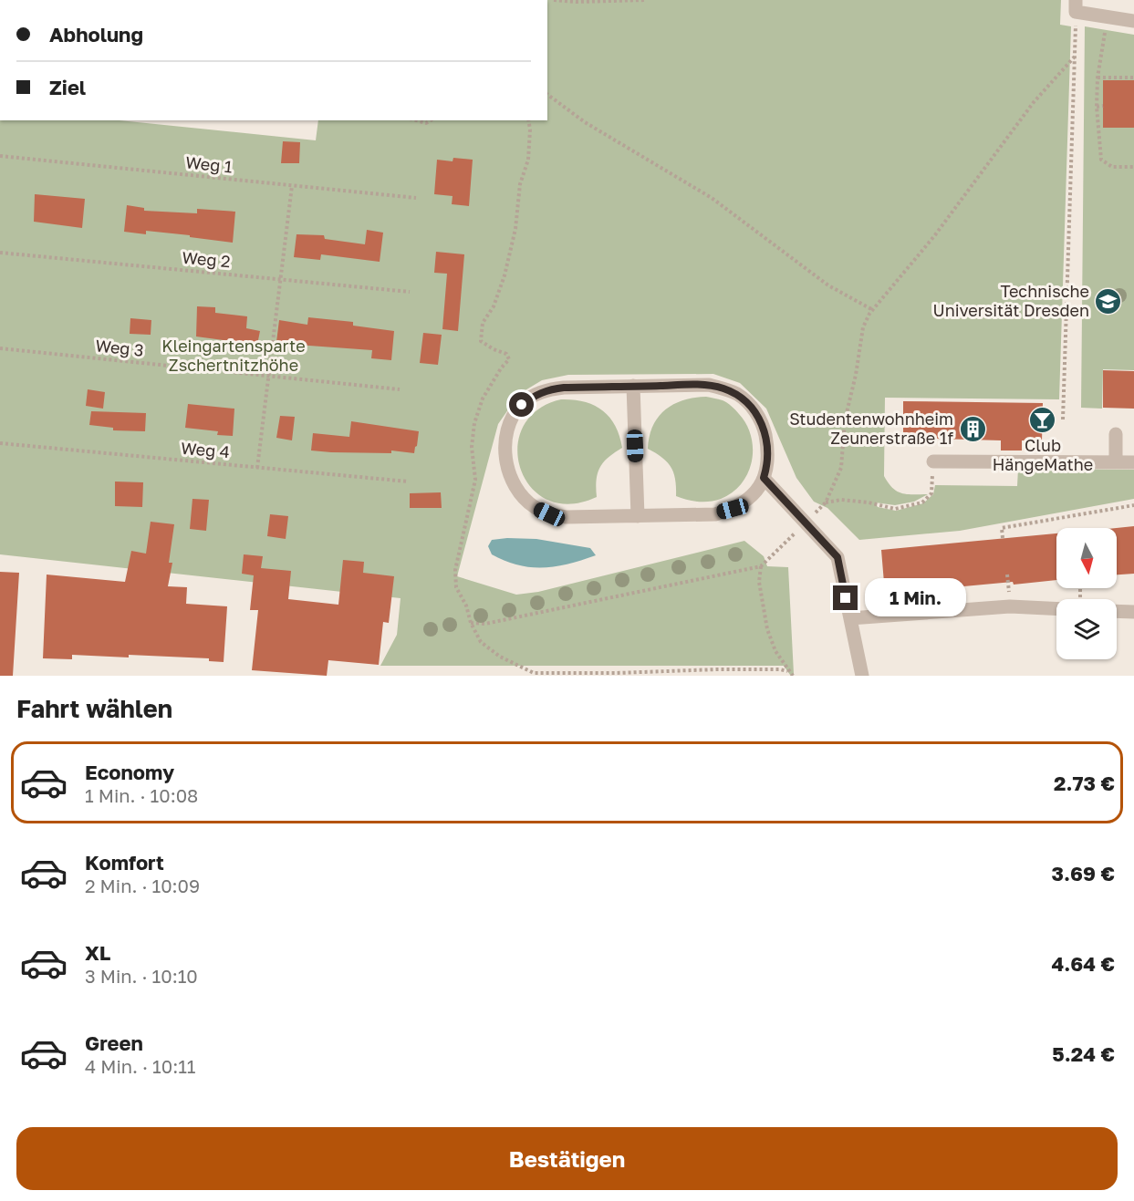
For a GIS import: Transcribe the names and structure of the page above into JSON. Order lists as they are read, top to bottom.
{
  "streets": {
    "path": [
      "Weg 1",
      "Weg 2",
      "Weg 3",
      "Weg 4"
    ]
  },
  "parks": ["Kleingartensparte Zschertnitzhöhe"],
  "places": {
    "school or university": ["Technische Universität Dresden"],
    "bar": ["Club HängeMathe"],
    "building": ["Studentenwohnheim Zeunerstraße 1f"]
  },
  "north": "bottom",
  "page": {
    "banner": ["Abholung", "Ziel"],
    "bubble": "1 Min.",
    "heading": "Fahrt wählen",
    "list": [
      {
        "name": "Economy",
        "note": "1 Min. · 10:08",
        "value": "2.73 €"
      },
      {
        "name": "Komfort",
        "note": "2 Min. · 10:09",
        "value": "3.69 €"
      },
      {
        "name": "XL",
        "note": "3 Min. · 10:10",
        "value": "4.64 €"
      },
      {
        "name": "Green",
        "note": "4 Min. · 10:11",
        "value": "5.24 €"
      }
    ],
    "buttons": "Bestätigen"
  }
}
